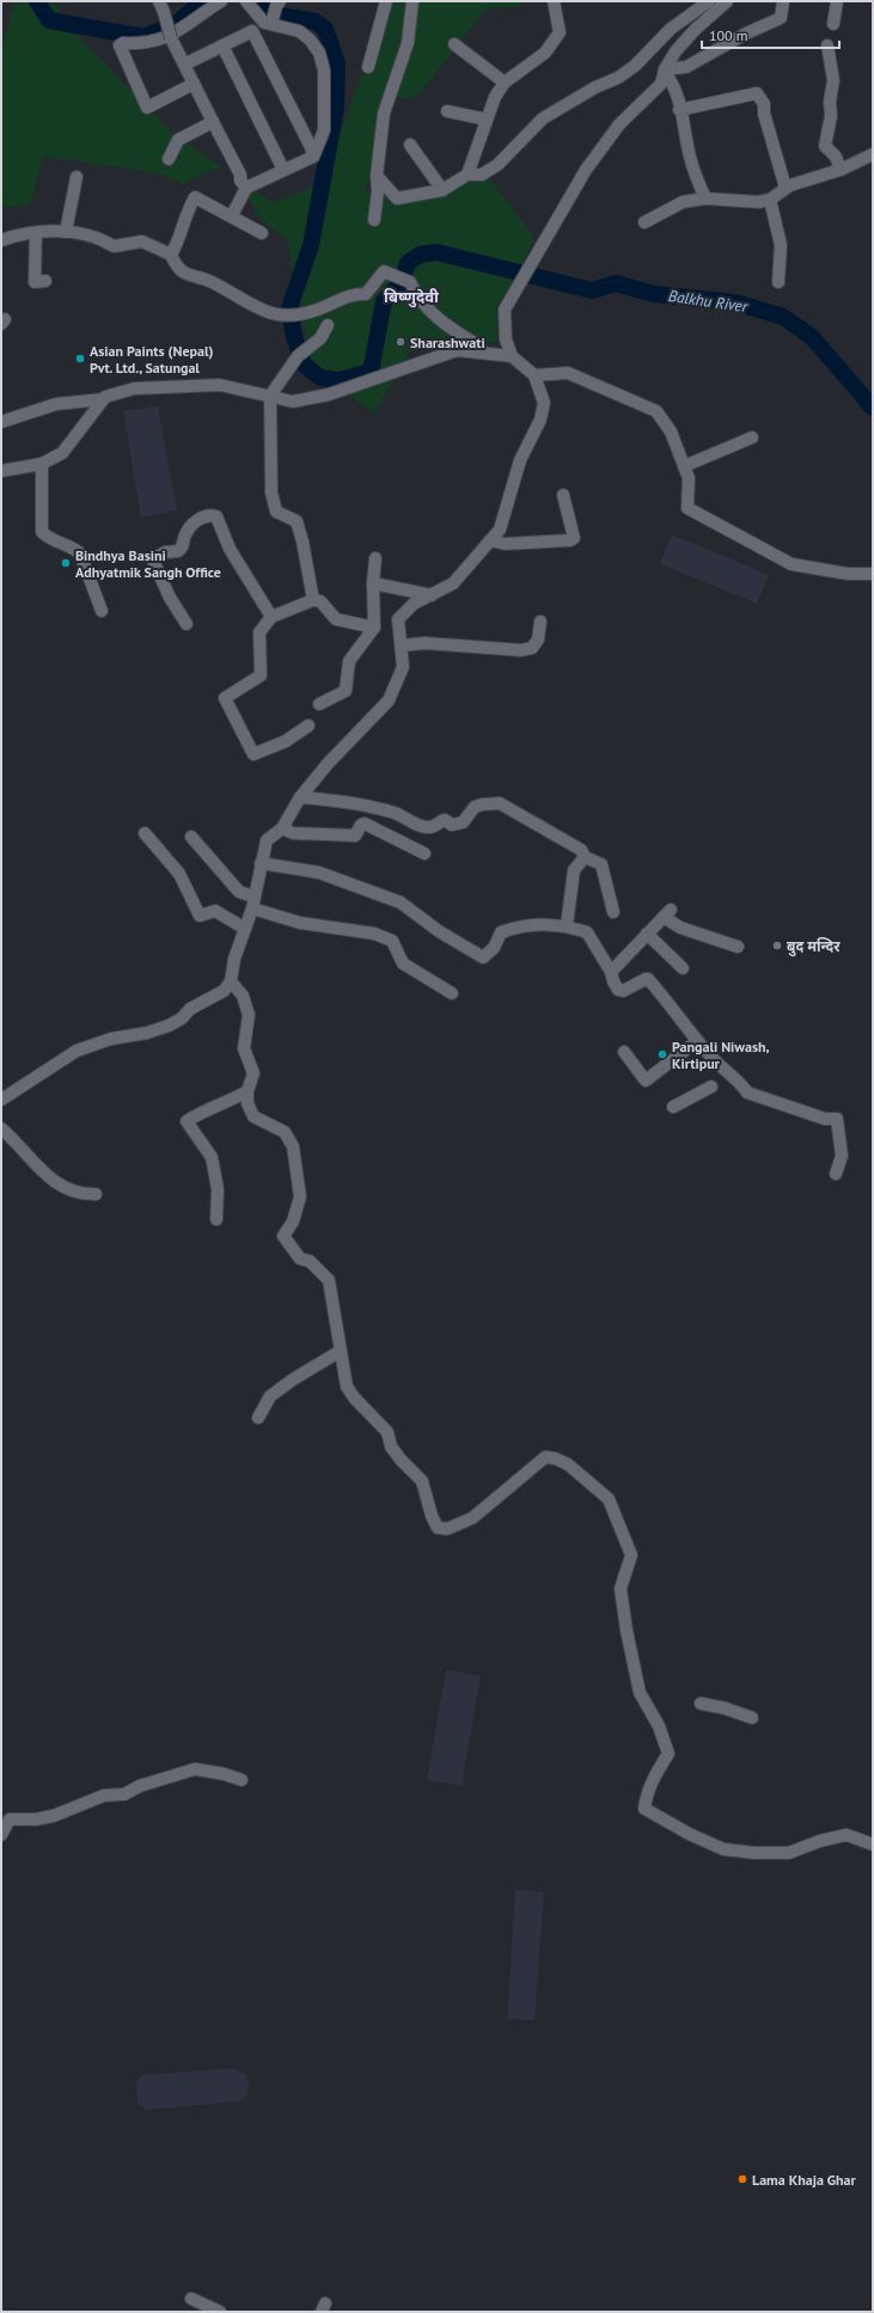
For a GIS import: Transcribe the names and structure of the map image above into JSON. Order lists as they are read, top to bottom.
{
  "districts": ["बिष्णुदेवी"],
  "water": ["Balkhu River"],
  "places": [
    "Sharashwati",
    "Asian Paints (Nepal) Pvt. Ltd., Satungal",
    "Bindhya Basini Adhyatmik Sangh Office",
    "बुद मन्दिर",
    "Pangali Niwash, Kirtipur",
    "Lama Khaja Ghar"
  ],
  "scale_bar": "100 m"
}
